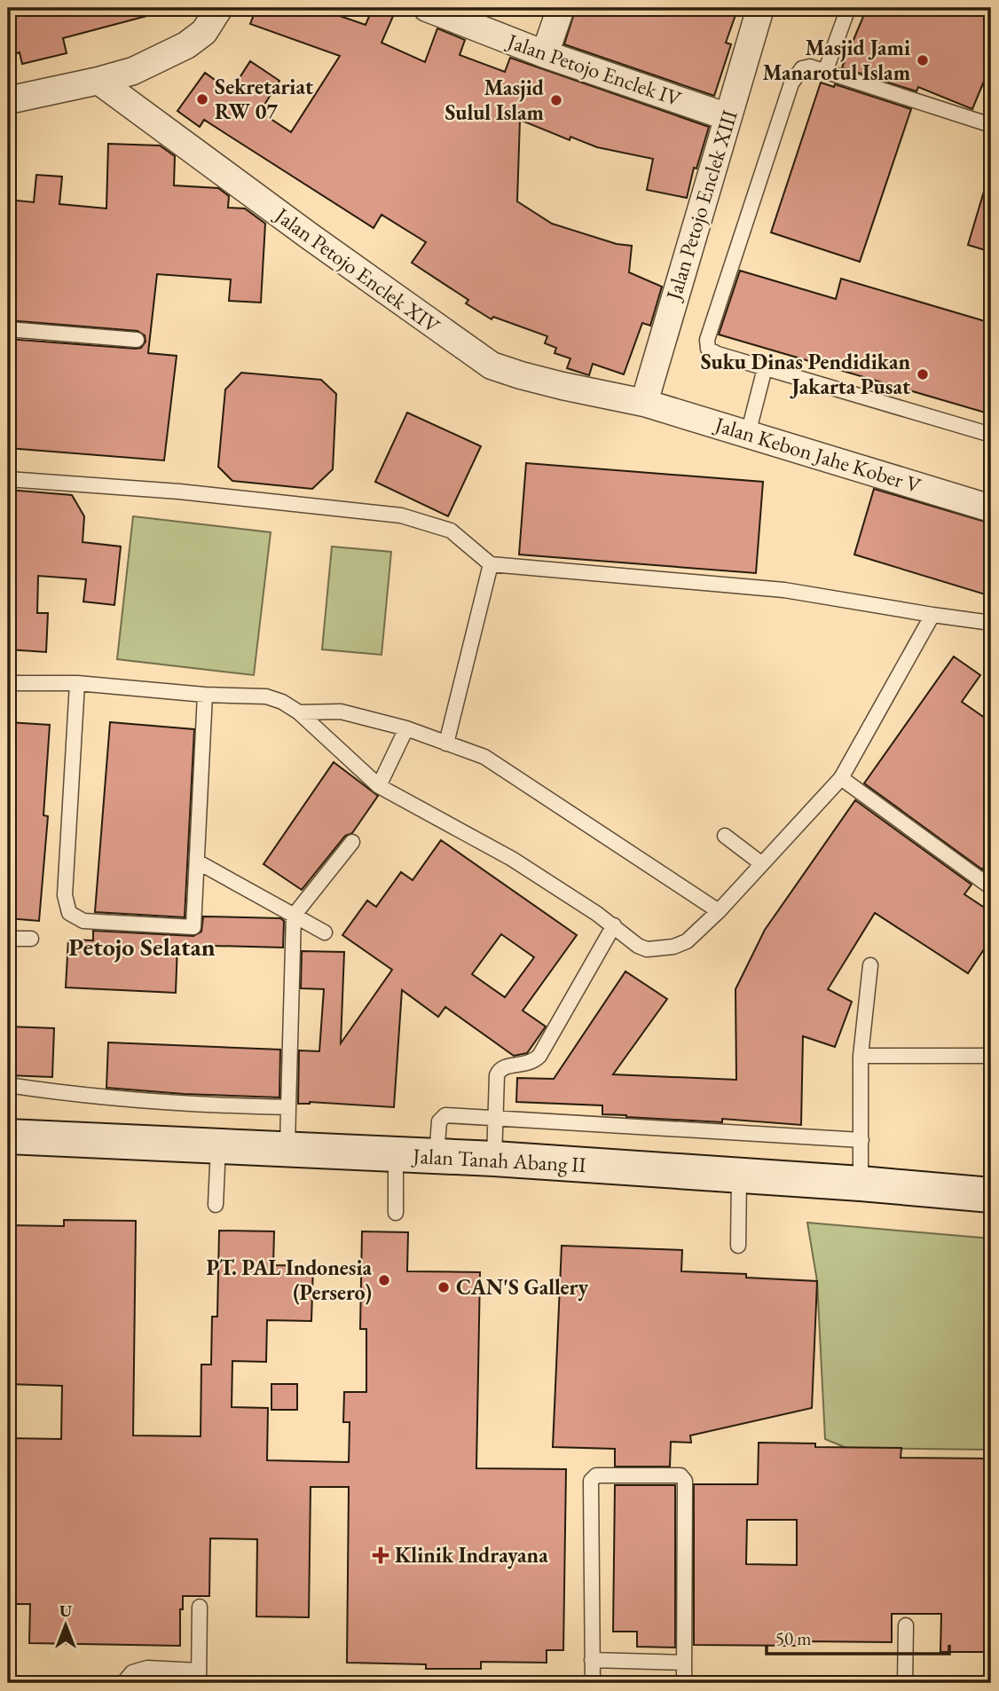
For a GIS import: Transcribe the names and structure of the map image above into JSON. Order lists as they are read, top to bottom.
{
  "streets": {
    "street": [
      "Jalan Petojo Enclek IV",
      "Jalan Petojo Enclek XIII",
      "Jalan Petojo Enclek XIV",
      "Jalan Kebon Jahe Kober V",
      "Jalan Tanah Abang II"
    ]
  },
  "crossings": [
    ["Jalan Petojo Enclek IV", "Jalan Petojo Enclek XIII"],
    ["Jalan Petojo Enclek XIII", "Jalan Petojo Enclek XIV"],
    ["Jalan Petojo Enclek XIII", "Jalan Kebon Jahe Kober V"],
    ["Jalan Petojo Enclek XIV", "Jalan Kebon Jahe Kober V"]
  ],
  "districts": ["Petojo Selatan"],
  "places": {
    "other": [
      "Masjid Jami Manarotul Islam",
      "Sekretariat RW 07",
      "Masjid Sulul Islam",
      "Suku Dinas Pendidikan Jakarta Pusat",
      "PT. PAL Indonesia (Persero)",
      "CAN'S Gallery"
    ],
    "health": ["Klinik Indrayana"]
  },
  "scale_bar": "50 m",
  "north": "top"
}
